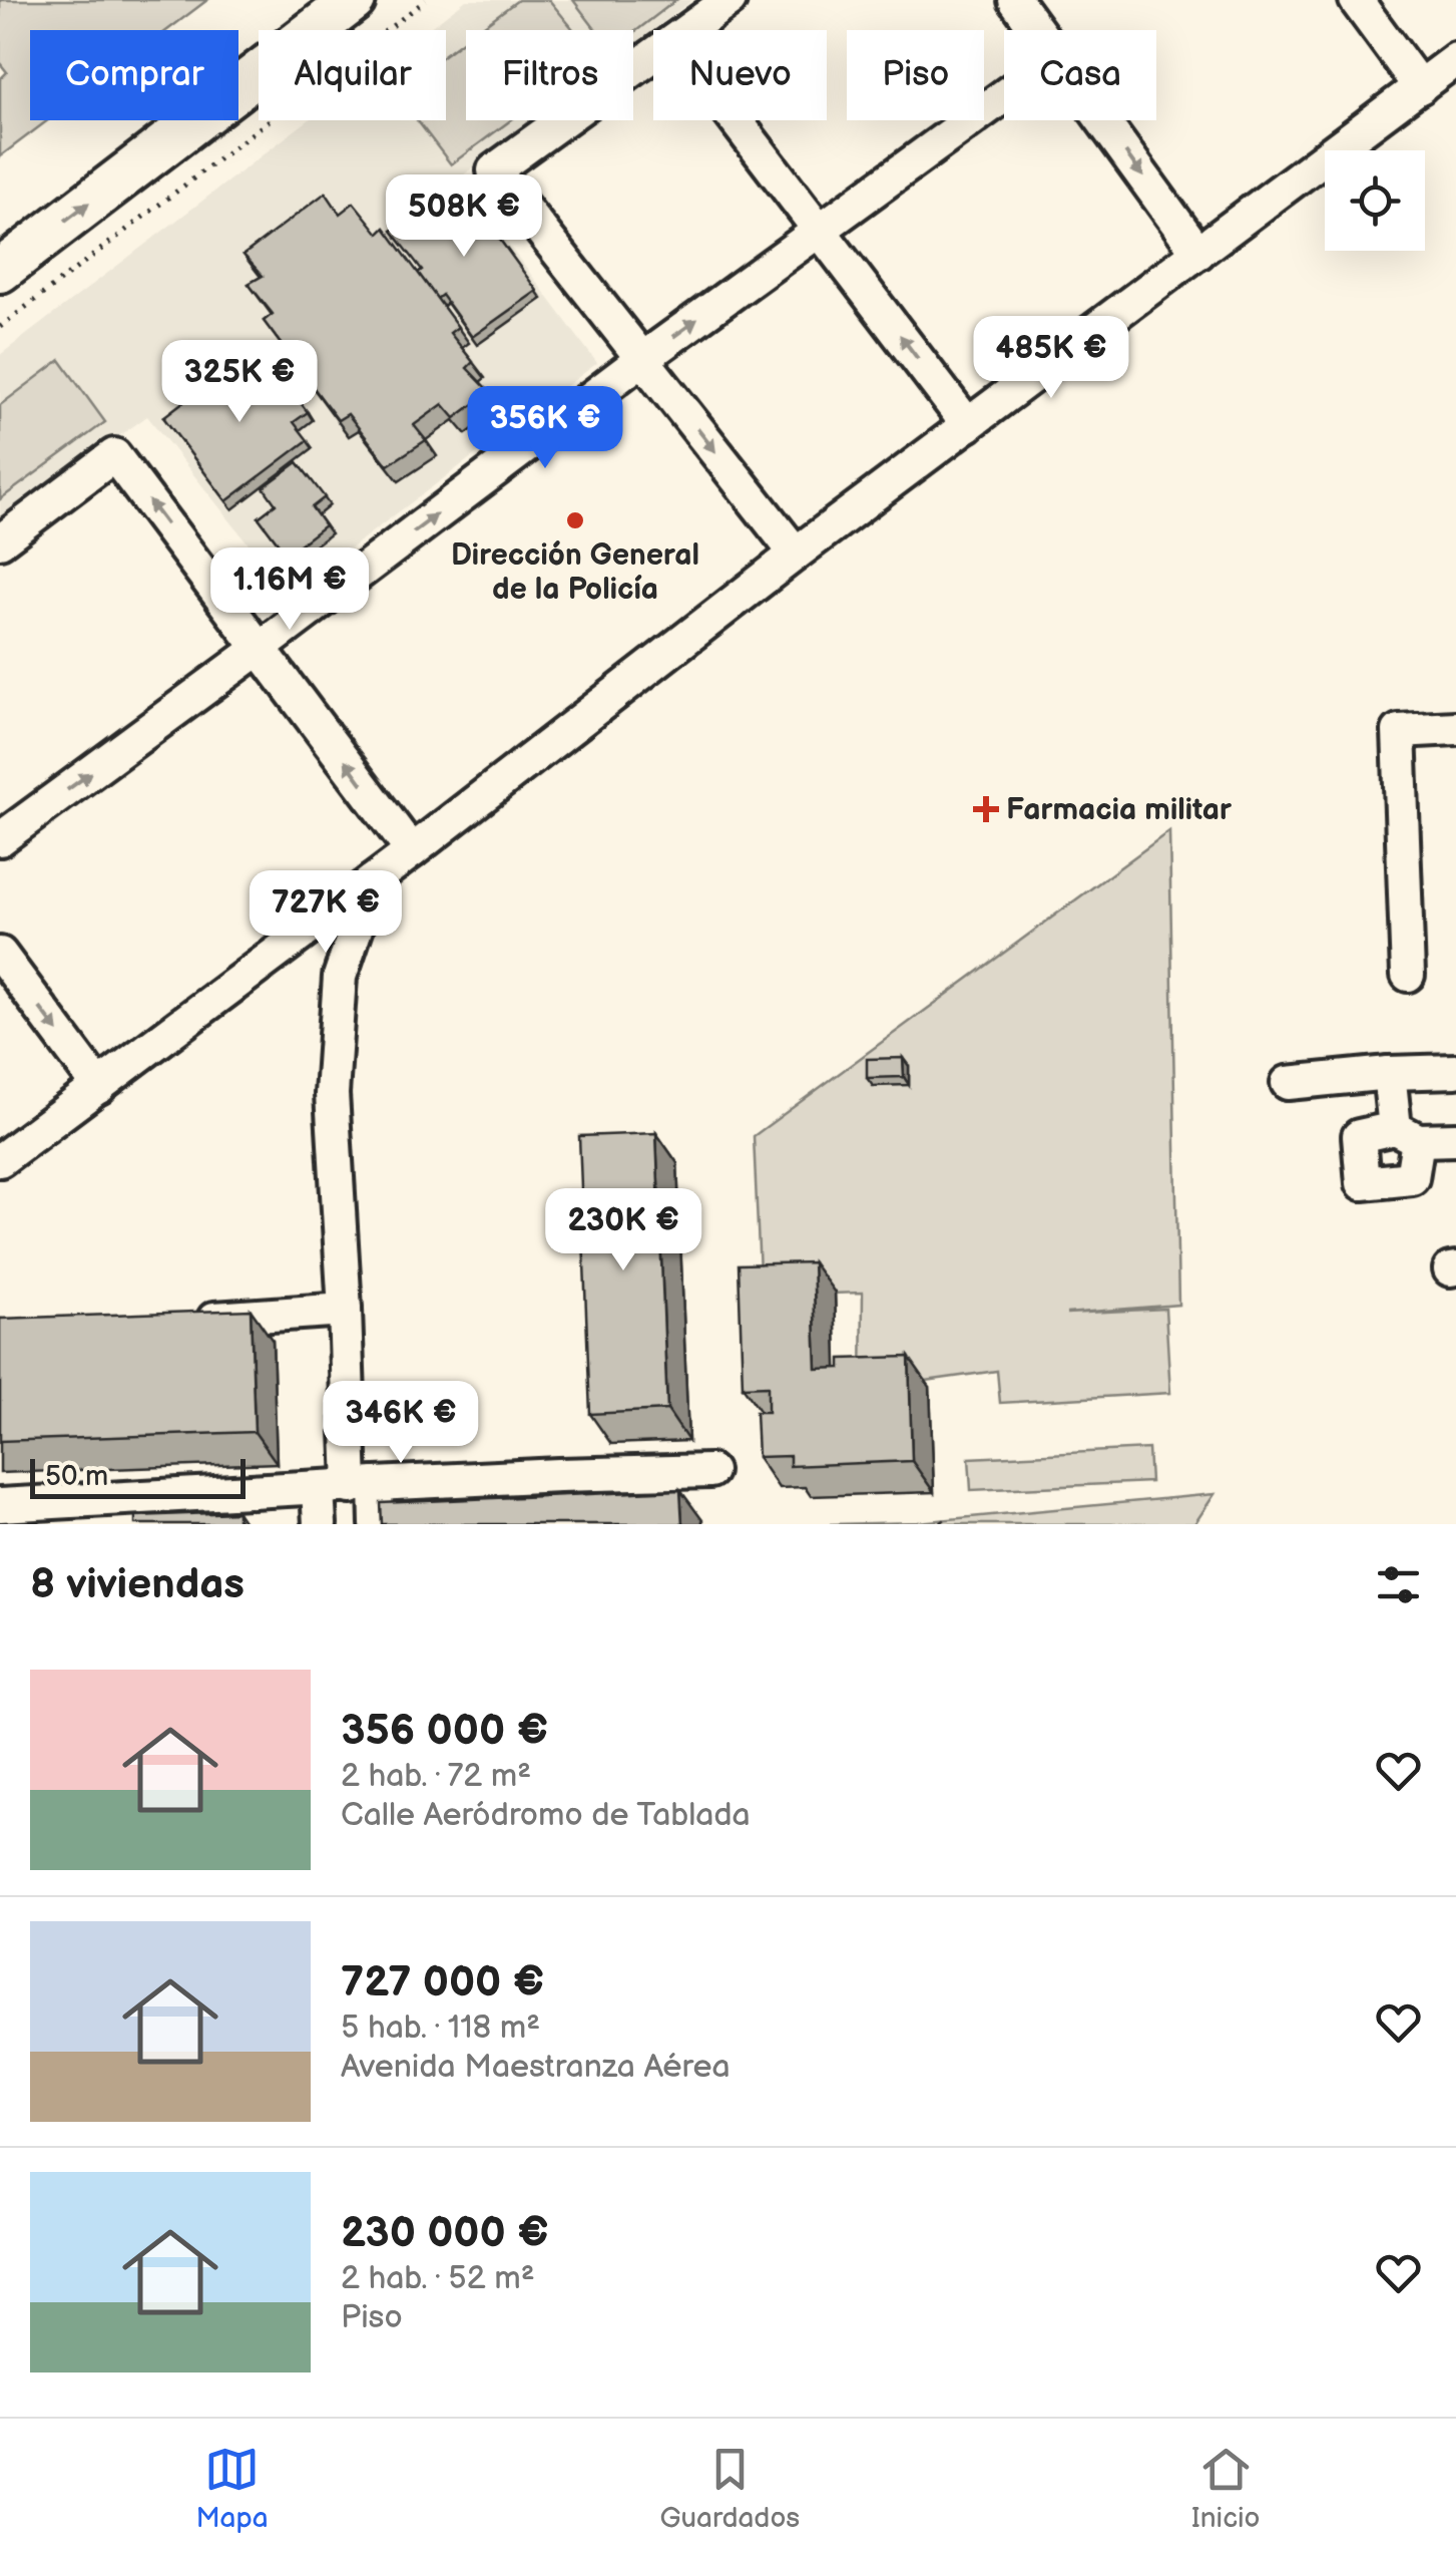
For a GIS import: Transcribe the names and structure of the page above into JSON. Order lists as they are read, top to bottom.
{
  "places": {
    "other": ["Dirección General de la Policía"],
    "health": ["Farmacia militar"]
  },
  "scale_bar": "50 m",
  "page": {
    "chip": [
      "Comprar",
      "Alquilar",
      "Filtros",
      "Nuevo",
      "Piso",
      "Casa"
    ],
    "price": [
      "508K €",
      "485K €",
      "325K €",
      "356K €",
      "1.16M €",
      "727K €",
      "230K €",
      "346K €"
    ],
    "scale": "50 m",
    "heading": "8 viviendas",
    "list": [
      {
        "name": "356 000 €",
        "note": "2 hab. · 72 m² · Calle Aeródromo de Tablada"
      },
      {
        "name": "727 000 €",
        "note": "5 hab. · 118 m² · Avenida Maestranza Aérea"
      },
      {
        "name": "230 000 €",
        "note": "2 hab. · 52 m² · Piso"
      }
    ],
    "tabs": ["Mapa", "Guardados", "Inicio"]
  }
}
